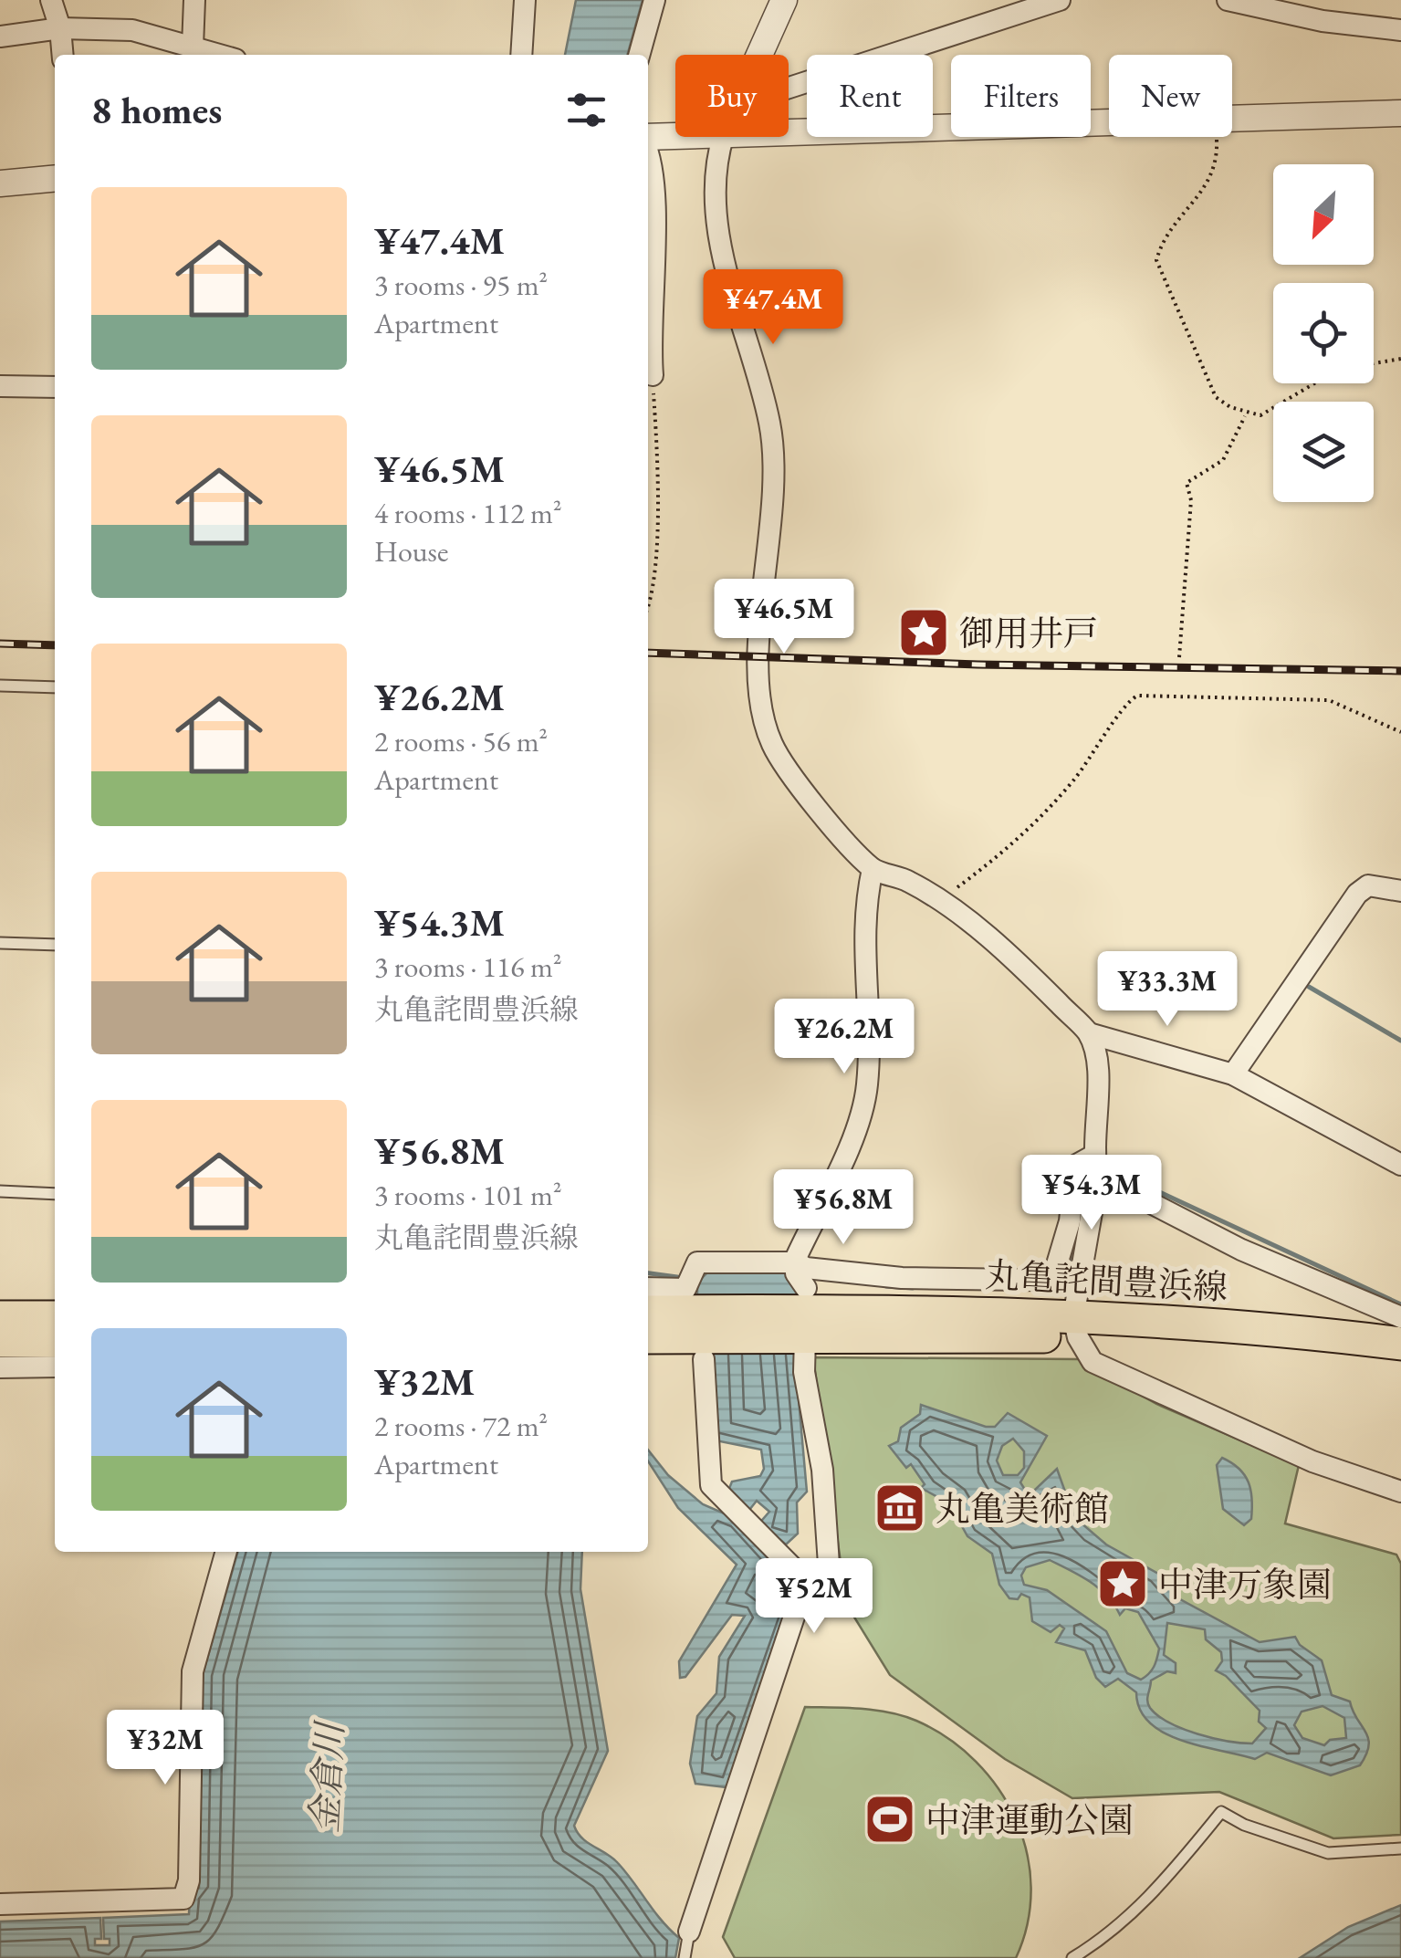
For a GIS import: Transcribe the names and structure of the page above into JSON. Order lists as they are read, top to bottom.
{
  "streets": {
    "main road": ["丸亀詫間豊浜線"]
  },
  "water": ["金倉川"],
  "places": {
    "place": ["御用井戸", "中津万象園"],
    "museum": ["丸亀美術館"],
    "sports": ["中津運動公園"]
  },
  "north": "bottom left",
  "page": {
    "chip": [
      "Buy",
      "Rent",
      "Filters",
      "New"
    ],
    "heading": "8 homes",
    "list": [
      {
        "name": "¥47.4M",
        "note": "3 rooms · 95 m² · Apartment"
      },
      {
        "name": "¥46.5M",
        "note": "4 rooms · 112 m² · House"
      },
      {
        "name": "¥26.2M",
        "note": "2 rooms · 56 m² · Apartment"
      },
      {
        "name": "¥54.3M",
        "note": "3 rooms · 116 m² · 丸亀詫間豊浜線"
      },
      {
        "name": "¥56.8M",
        "note": "3 rooms · 101 m² · 丸亀詫間豊浜線"
      },
      {
        "name": "¥32M",
        "note": "2 rooms · 72 m² · Apartment"
      }
    ],
    "price": [
      "¥47.4M",
      "¥46.5M",
      "¥33.3M",
      "¥26.2M",
      "¥54.3M",
      "¥56.8M",
      "¥52M",
      "¥32M"
    ]
  }
}
